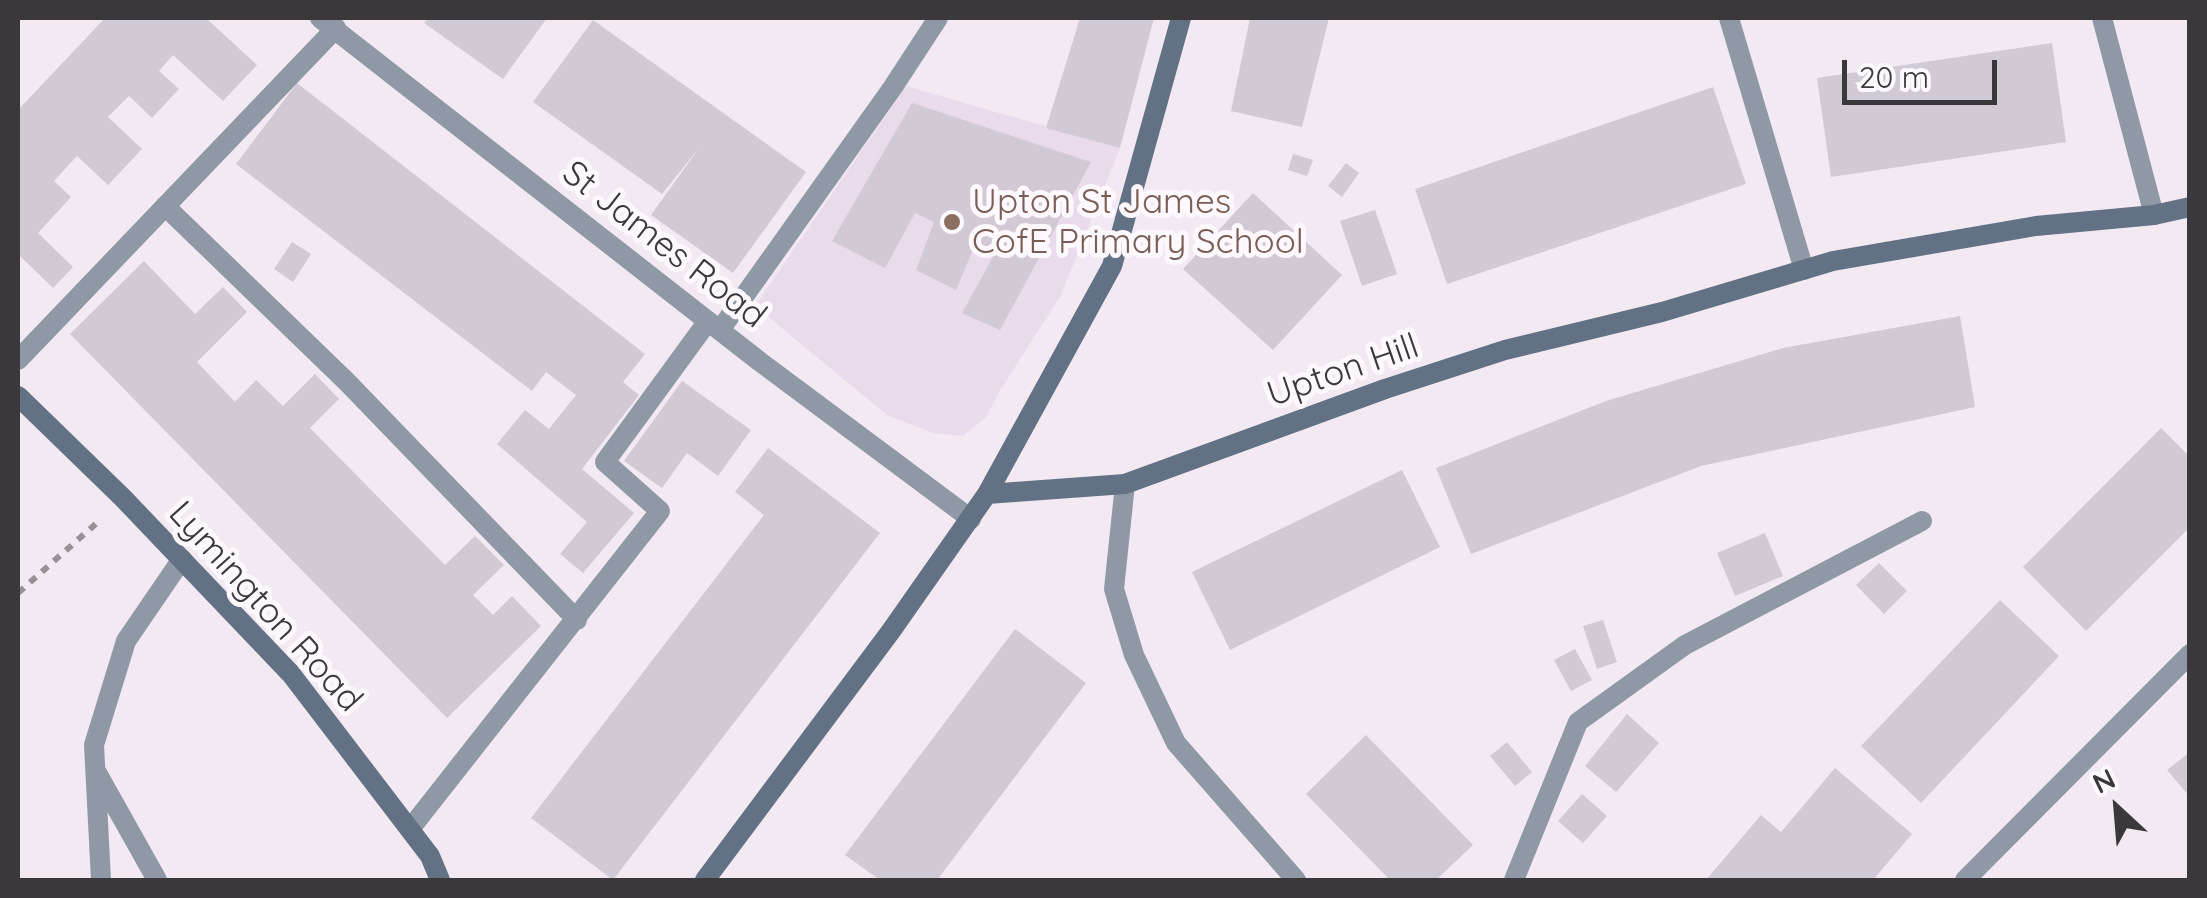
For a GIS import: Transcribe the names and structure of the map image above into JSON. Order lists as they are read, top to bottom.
{
  "streets": {
    "street": ["St James Road", "Upton Hill", "Lymington Road"]
  },
  "places": ["Upton St James CofE Primary School"],
  "scale_bar": "20 m",
  "north": "top left"
}
